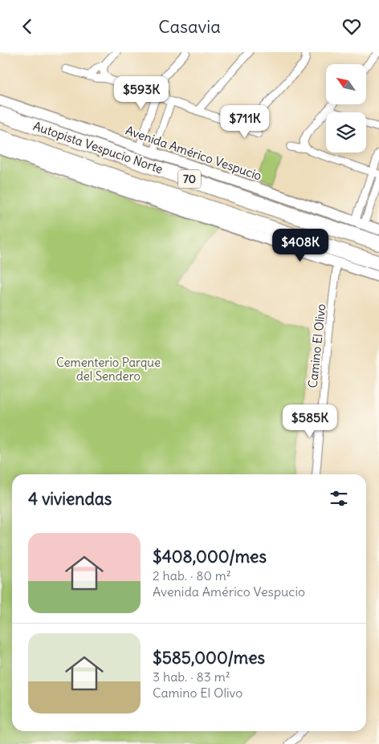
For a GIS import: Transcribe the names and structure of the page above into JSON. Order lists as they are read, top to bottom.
{
  "streets": {
    "highway": ["Autopista Vespucio Norte", "70"],
    "main road": ["Avenida Américo Vespucio"],
    "street": ["Camino El Olivo"]
  },
  "parks": ["Cementerio Parque del Sendero"],
  "north": "top left",
  "page": {
    "header": "Casavia",
    "price": [
      "$593K",
      "$711K",
      "$408K",
      "$585K"
    ],
    "heading": "4 viviendas",
    "list": [
      {
        "name": "$408,000/mes",
        "note": "2 hab. · 80 m² · Avenida Américo Vespucio"
      },
      {
        "name": "$585,000/mes",
        "note": "3 hab. · 83 m² · Camino El Olivo"
      }
    ]
  }
}
